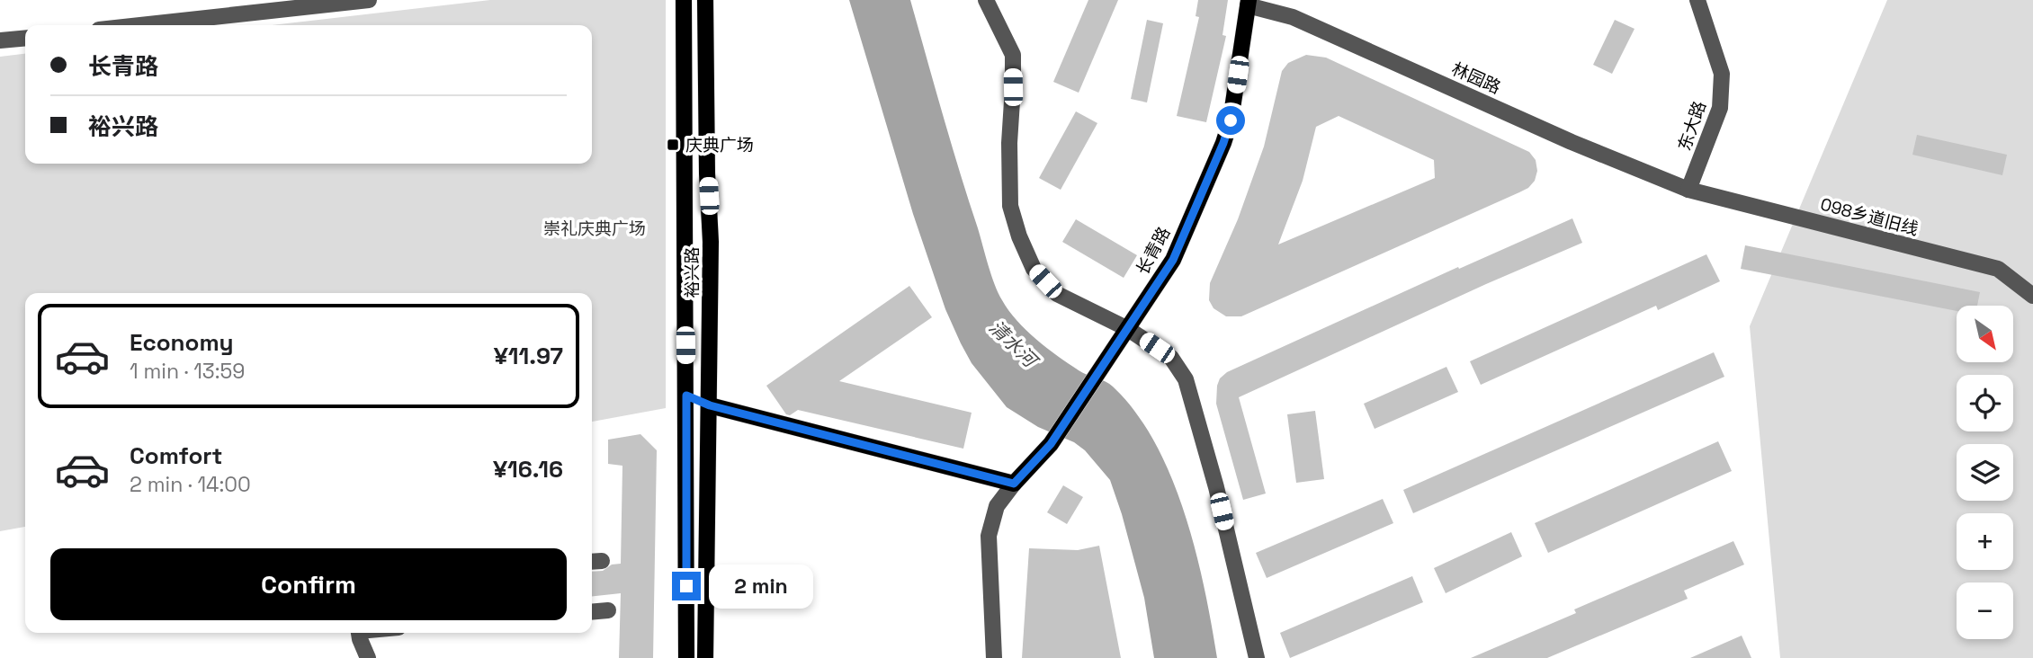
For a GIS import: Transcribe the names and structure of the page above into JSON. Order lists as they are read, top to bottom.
{
  "streets": {
    "main road": ["长青路", "裕兴路"],
    "street": ["林园路", "东大路", "098乡道旧线"]
  },
  "crossings": [
    ["林园路", "东大路"],
    ["林园路", "098乡道旧线"],
    ["林园路", "长青路"],
    ["东大路", "098乡道旧线"]
  ],
  "water": ["清水河"],
  "parks": ["崇礼庆典广场"],
  "places": {
    "transit": ["庆典广场"]
  },
  "north": "bottom right",
  "page": {
    "banner": ["长青路", "裕兴路"],
    "list": [
      {
        "name": "Economy",
        "note": "1 min · 13:59",
        "value": "¥11.97"
      },
      {
        "name": "Comfort",
        "note": "2 min · 14:00",
        "value": "¥16.16"
      }
    ],
    "map_buttons": ["+", "−"],
    "buttons": "Confirm",
    "bubble": "2 min"
  }
}
